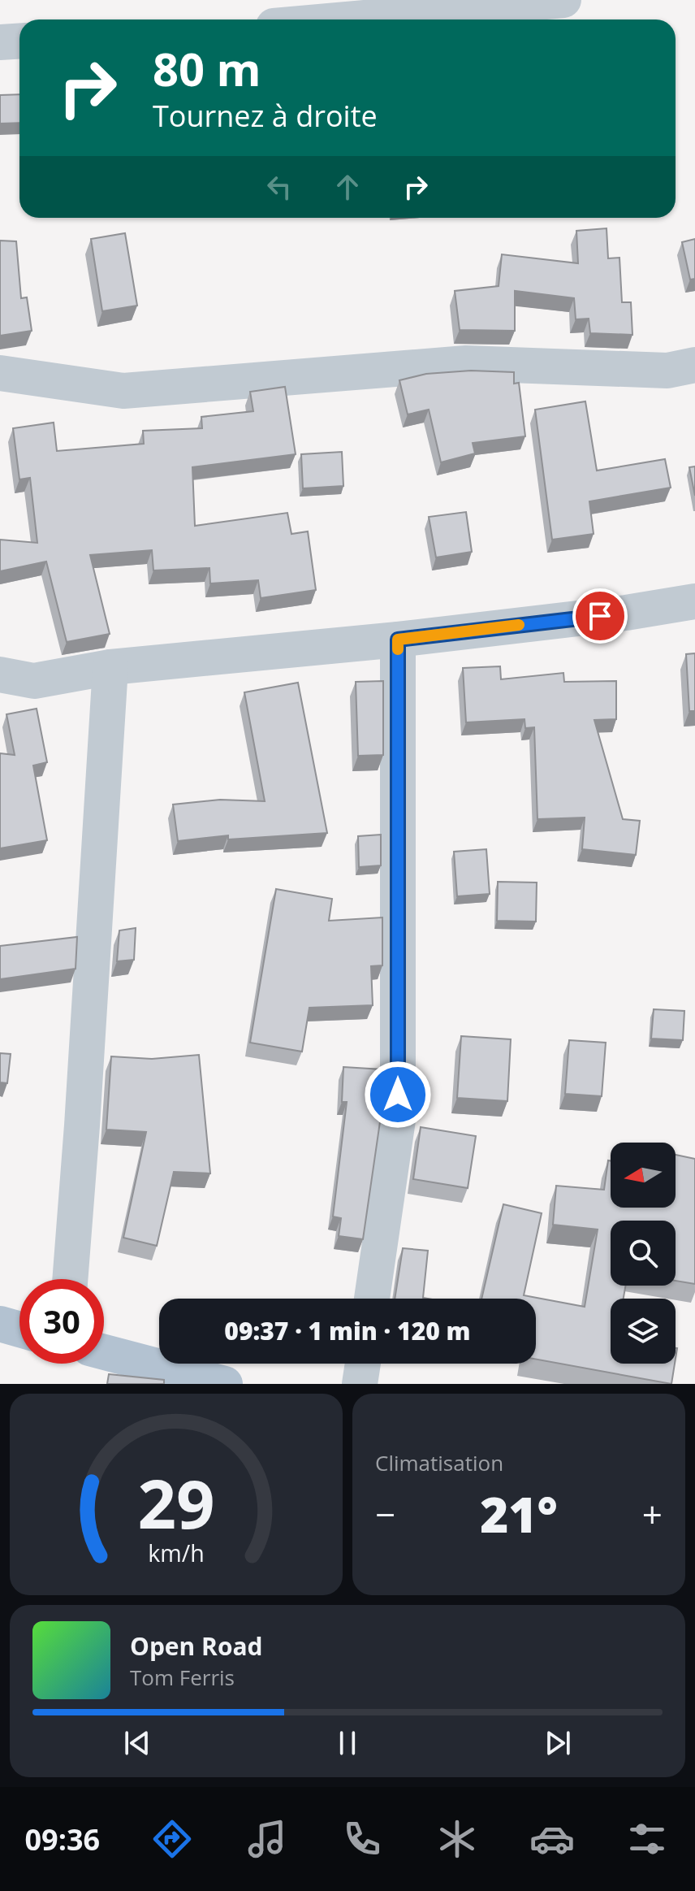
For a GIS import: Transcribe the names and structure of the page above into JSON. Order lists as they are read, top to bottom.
{
  "north": "left",
  "page": {
    "turn": ["80 m", "Tournez à droite"],
    "limit": "30",
    "trip": "09:37 · 1 min · 120 m",
    "tile": "Climatisation",
    "heat": ["−", "21°", "+"],
    "song": ["Open Road", "Tom Ferris"],
    "tabs": "09:36",
    "gauge": ["29", "km/h"]
  }
}
